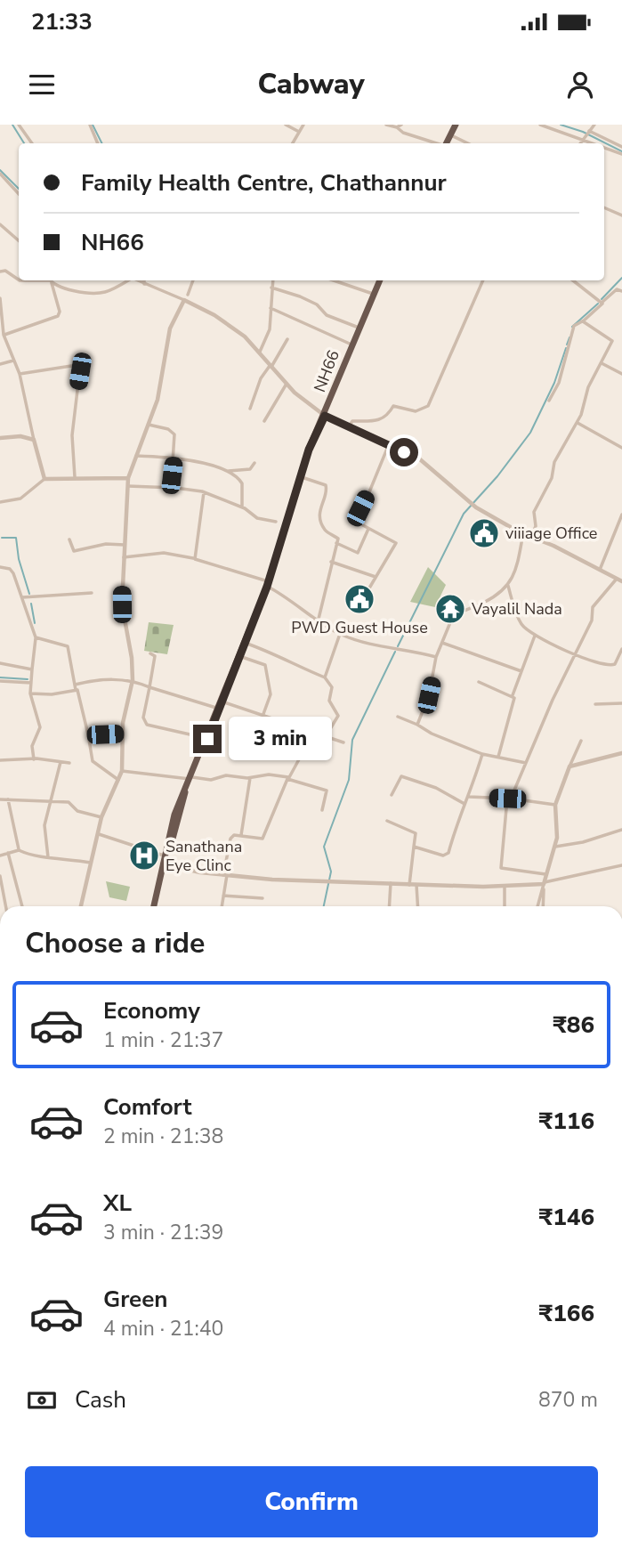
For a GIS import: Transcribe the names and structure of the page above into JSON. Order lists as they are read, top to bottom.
{
  "streets": {
    "highway": ["NH66"]
  },
  "places": {
    "public building": ["viiiage Office", "PWD Guest House"],
    "temple": ["Vayalil Nada"],
    "hospital": ["Sanathana Eye Clinc"]
  },
  "page": {
    "status": "21:33",
    "header": "Cabway",
    "banner": ["Family Health Centre, Chathannur", "NH66"],
    "bubble": "3 min",
    "heading": "Choose a ride",
    "list": [
      {
        "name": "Economy",
        "note": "1 min · 21:37",
        "value": "₹86"
      },
      {
        "name": "Comfort",
        "note": "2 min · 21:38",
        "value": "₹116"
      },
      {
        "name": "XL",
        "note": "3 min · 21:39",
        "value": "₹146"
      },
      {
        "name": "Green",
        "note": "4 min · 21:40",
        "value": "₹166"
      }
    ],
    "pay": ["Cash", "870 m"],
    "buttons": "Confirm"
  }
}
